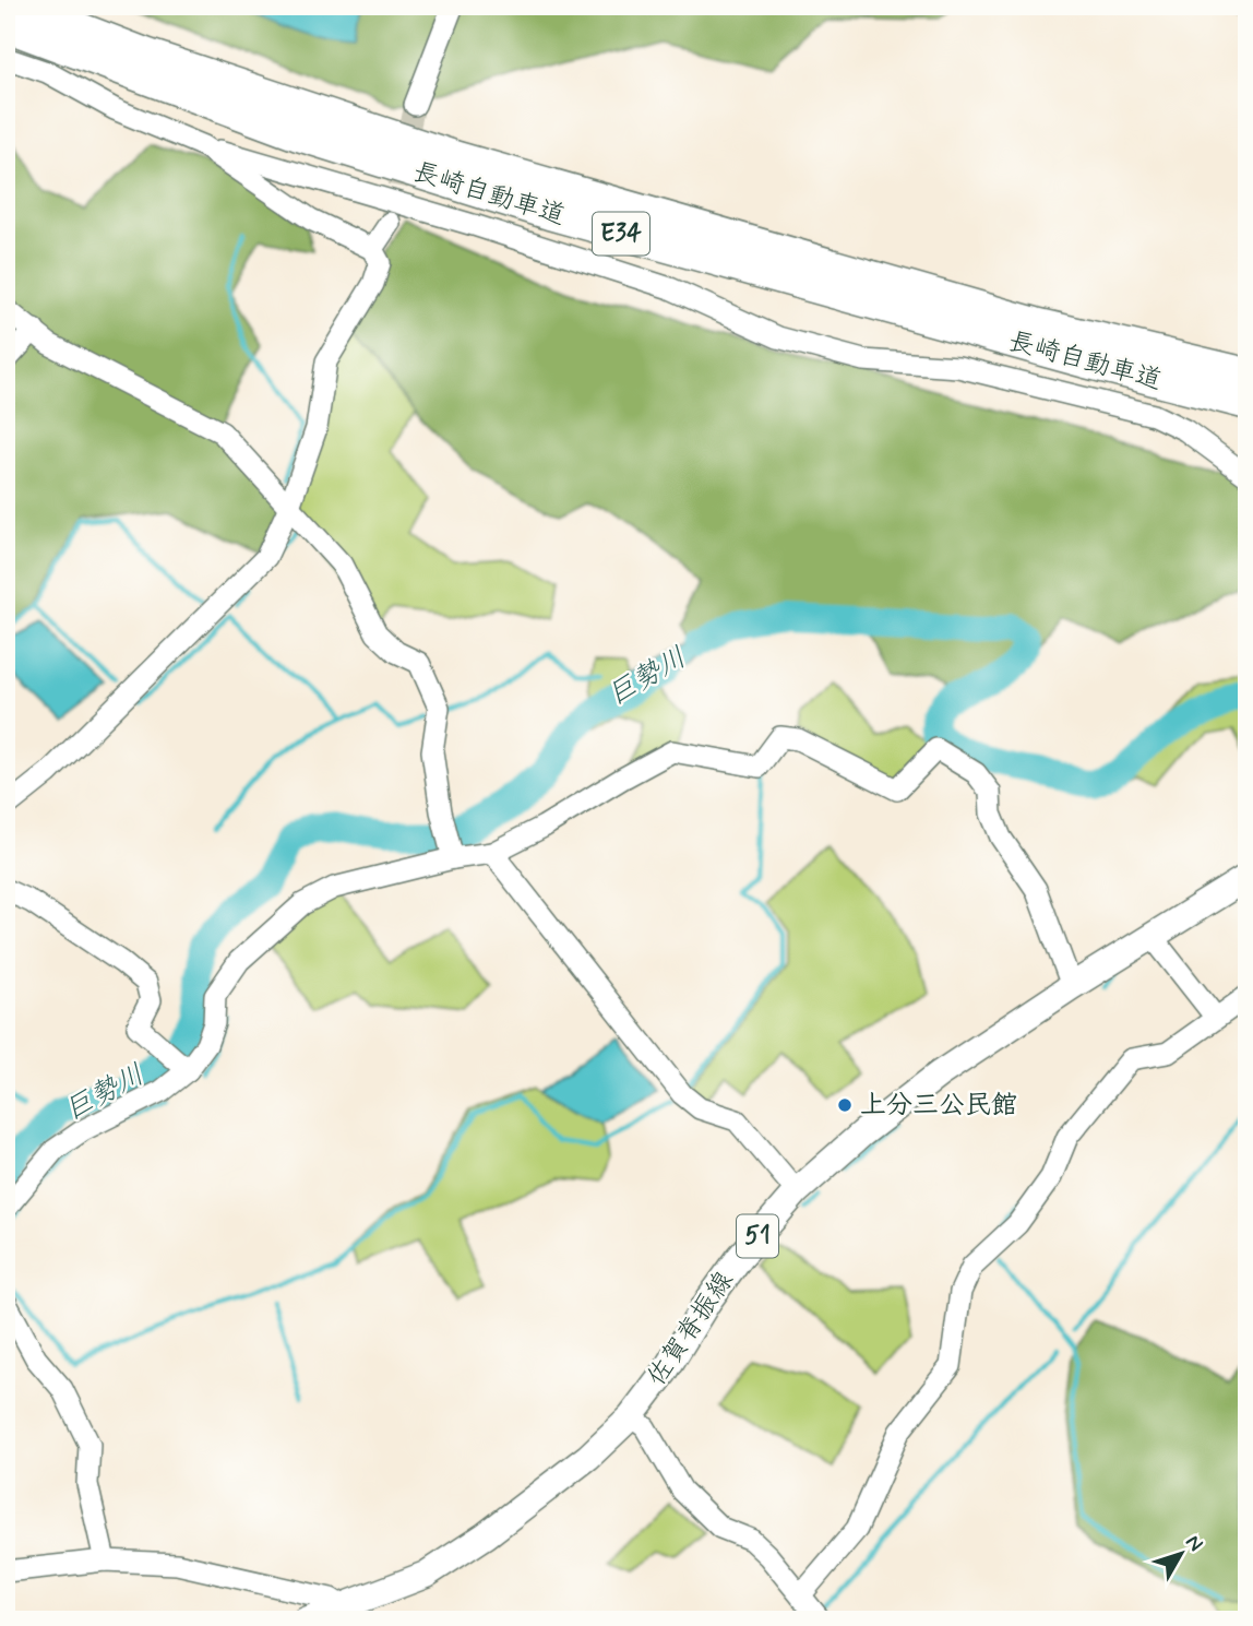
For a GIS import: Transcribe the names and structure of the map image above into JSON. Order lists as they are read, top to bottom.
{
  "streets": {
    "highway": ["長崎自動車道", "E34"],
    "main road": ["51", "佐賀脊振線"]
  },
  "water": ["巨勢川"],
  "places": ["上分三公民館"],
  "north": "top right"
}
